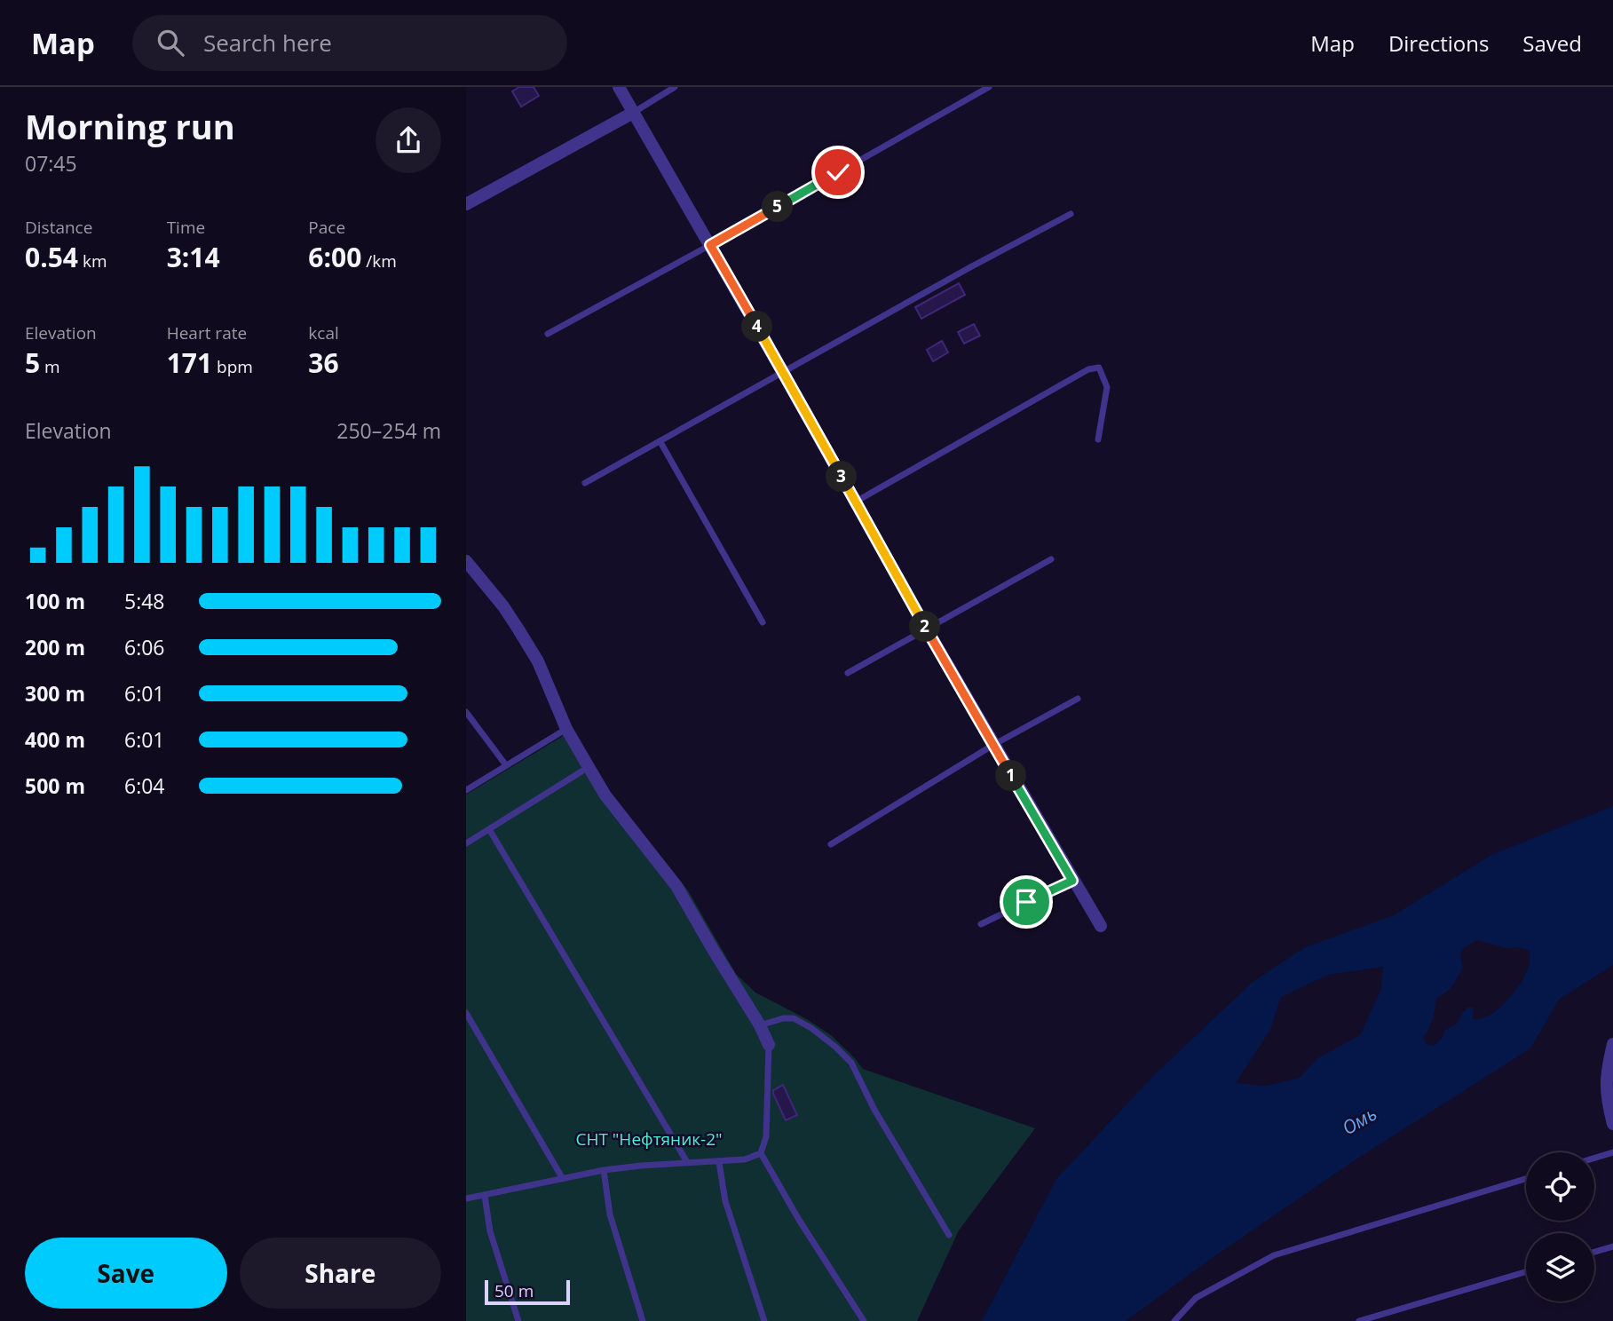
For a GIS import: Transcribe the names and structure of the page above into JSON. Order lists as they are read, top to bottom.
{
  "water": ["Омь"],
  "parks": ["СНТ \"Нефтяник-2\""],
  "scale_bar": "50 m",
  "page": {
    "header": "Map",
    "search": "Search here",
    "nav": ["Map", "Directions", "Saved"],
    "heading": ["Morning run", "07:45"],
    "pins": [
      "5",
      "4",
      "3",
      "2",
      "1"
    ],
    "stats": [
      ["Distance", "0.54 km"],
      ["Time", "3:14"],
      ["Pace", "6:00 /km"],
      ["Elevation", "5 m"],
      ["Heart rate", "171 bpm"],
      ["kcal", "36"]
    ],
    "chart": ["Elevation", "250–254 m"],
    "list": [
      {
        "name": "100 m",
        "note": "5:48"
      },
      {
        "name": "200 m",
        "note": "6:06"
      },
      {
        "name": "300 m",
        "note": "6:01"
      },
      {
        "name": "400 m",
        "note": "6:01"
      },
      {
        "name": "500 m",
        "note": "6:04"
      }
    ],
    "buttons": ["Save", "Share"],
    "scale": "50 m"
  }
}
